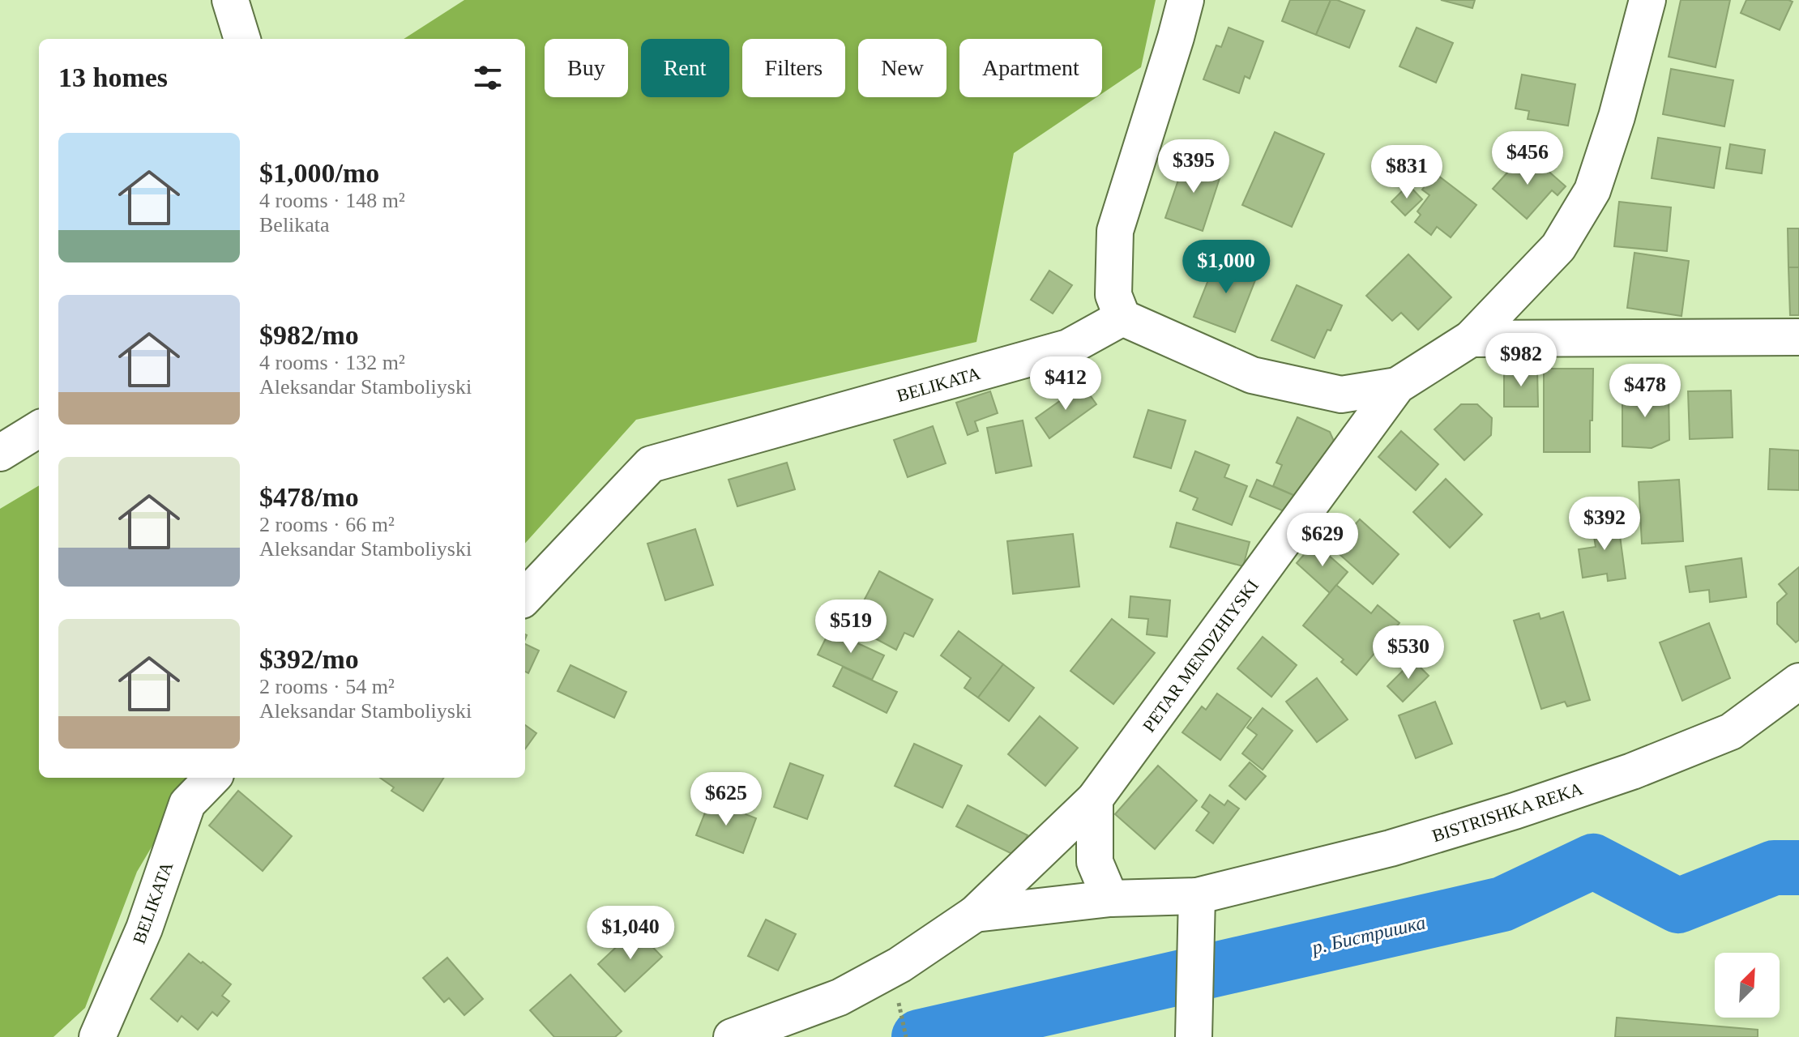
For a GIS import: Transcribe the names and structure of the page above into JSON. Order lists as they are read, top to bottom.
{
  "streets": {
    "street": ["BELIKATA", "PETAR MENDZHIYSKI", "BISTRISHKA REKA"]
  },
  "crossings": [
    ["PETAR MENDZHIYSKI", "BISTRISHKA REKA"]
  ],
  "water": ["р. Бистришка"],
  "north": "top right",
  "page": {
    "chip": [
      "Buy",
      "Rent",
      "Filters",
      "New",
      "Apartment"
    ],
    "heading": "13 homes",
    "list": [
      {
        "name": "$1,000/mo",
        "note": "4 rooms · 148 m² · Belikata"
      },
      {
        "name": "$982/mo",
        "note": "4 rooms · 132 m² · Aleksandar Stamboliyski"
      },
      {
        "name": "$478/mo",
        "note": "2 rooms · 66 m² · Aleksandar Stamboliyski"
      },
      {
        "name": "$392/mo",
        "note": "2 rooms · 54 m² · Aleksandar Stamboliyski"
      }
    ],
    "price": [
      "$456",
      "$395",
      "$831",
      "$1,000",
      "$982",
      "$412",
      "$478",
      "$392",
      "$629",
      "$519",
      "$530",
      "$625",
      "$1,040"
    ]
  }
}
